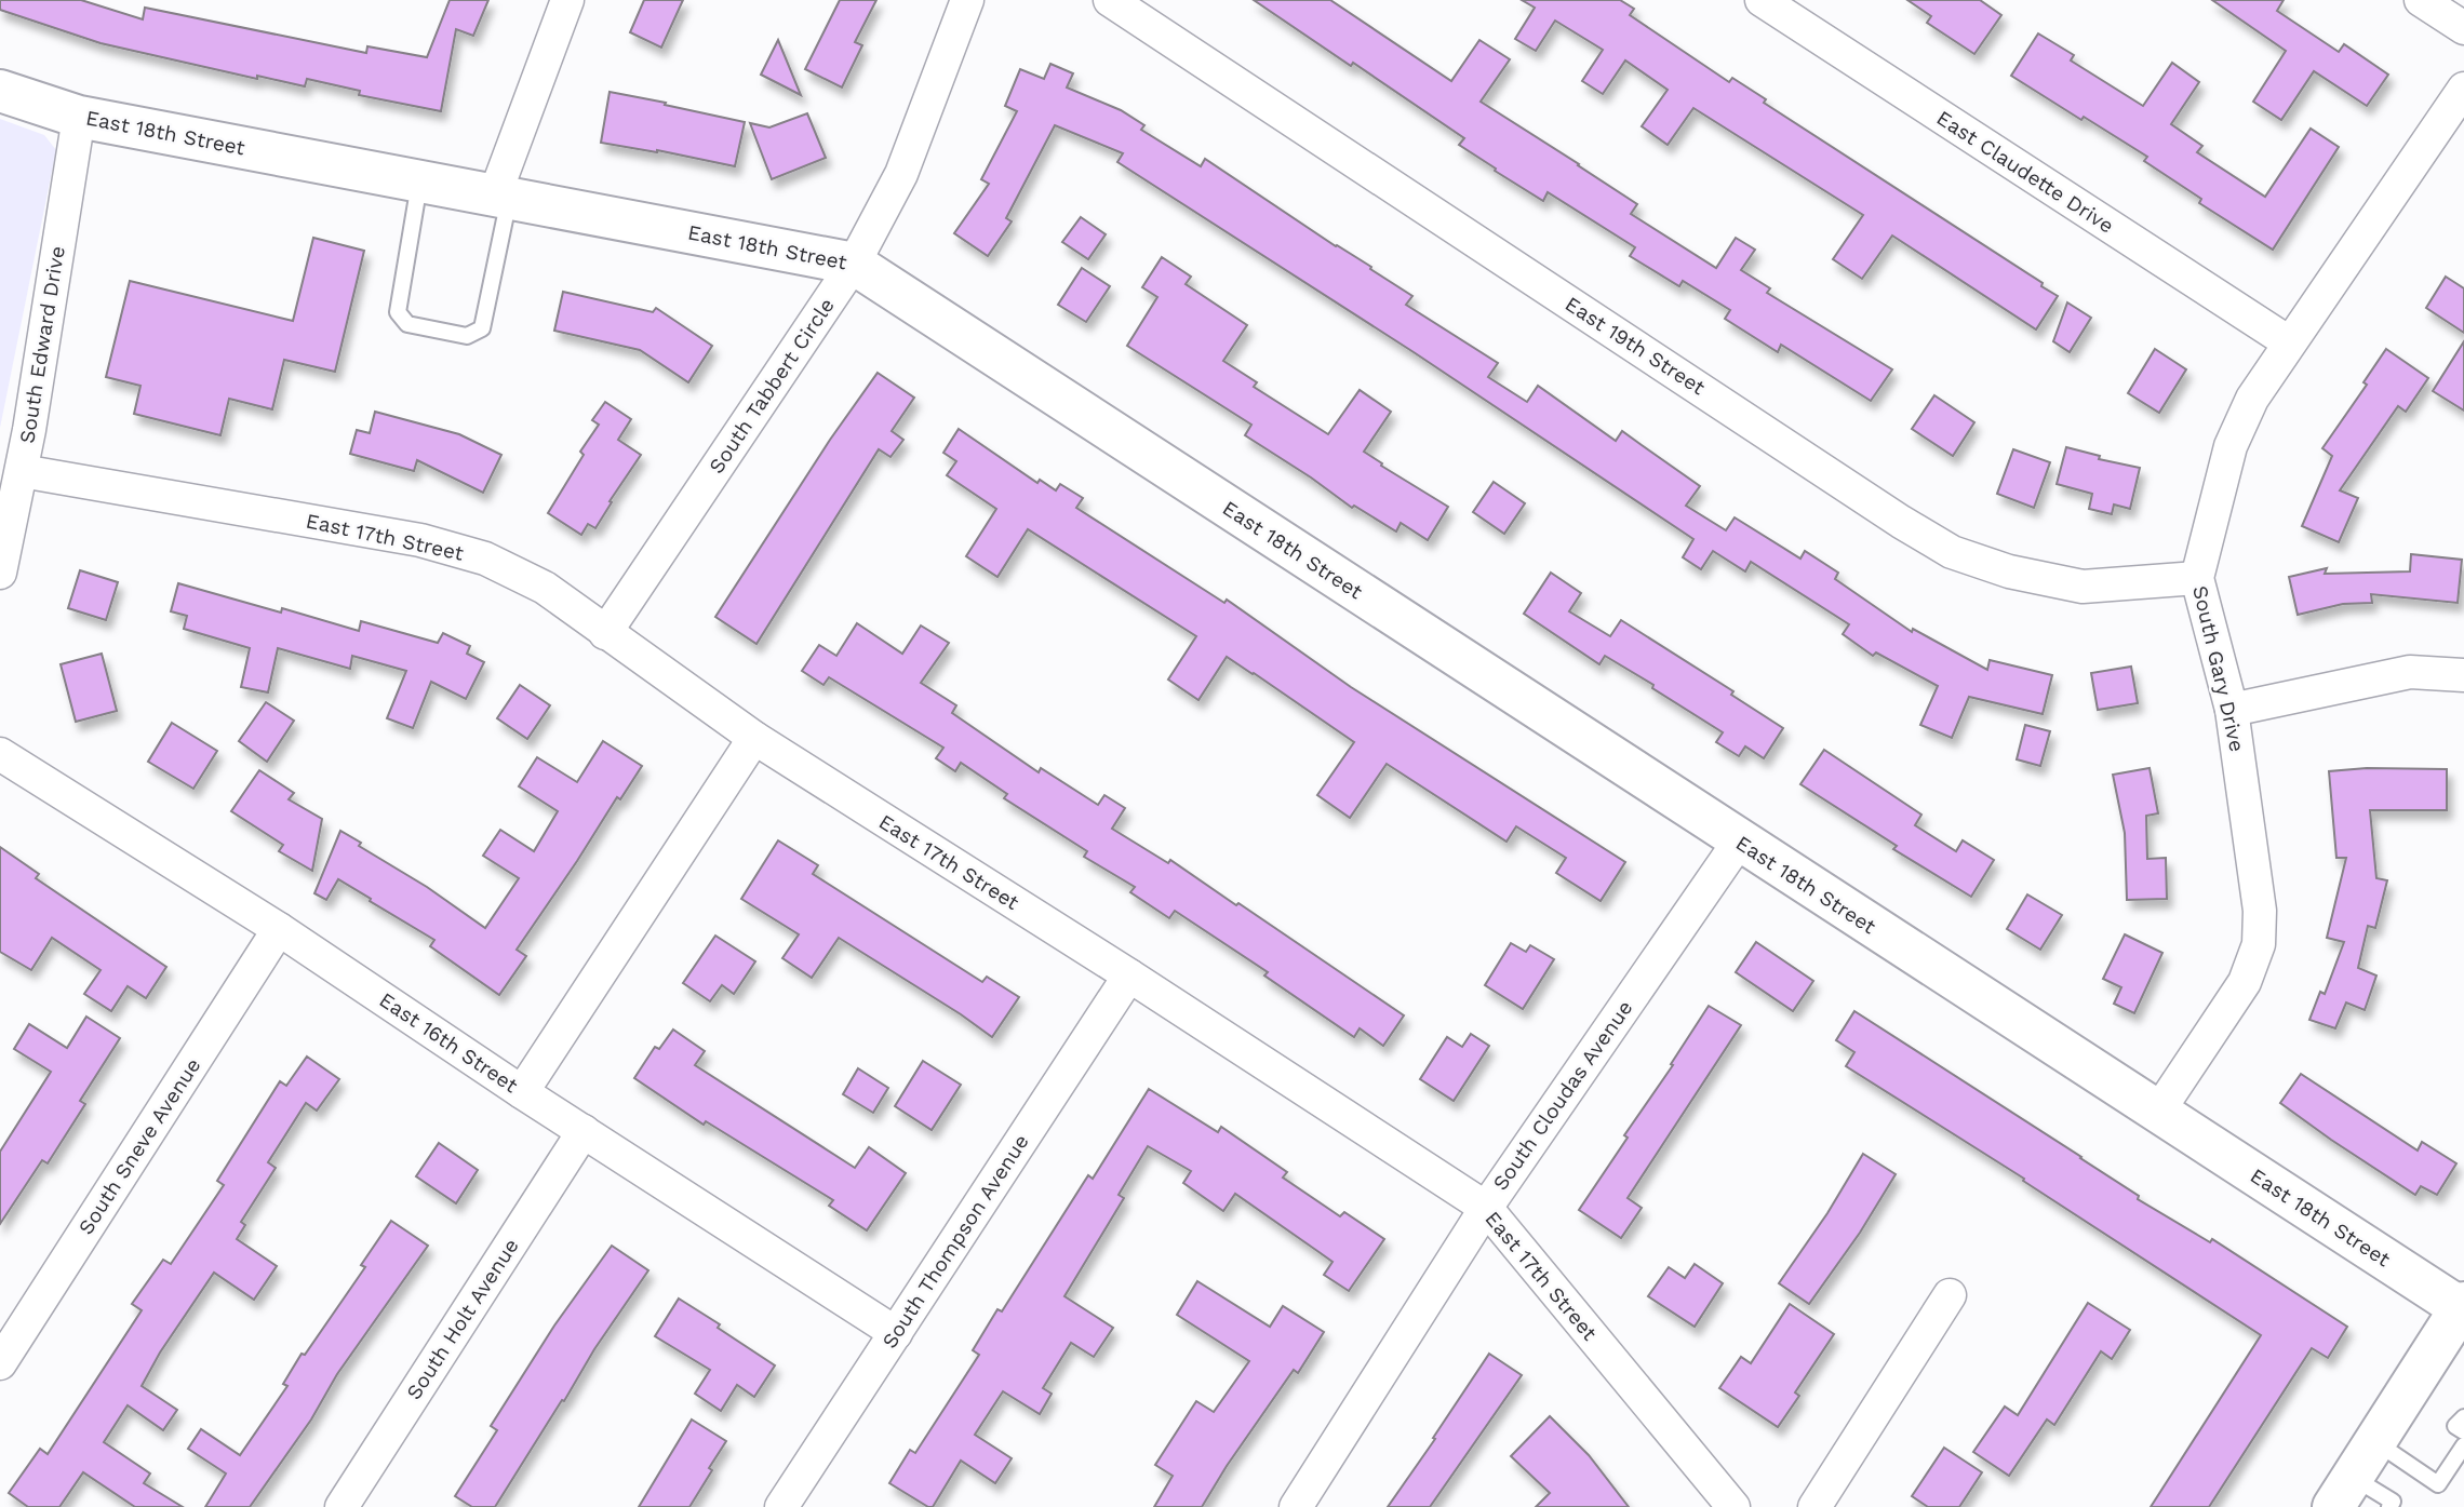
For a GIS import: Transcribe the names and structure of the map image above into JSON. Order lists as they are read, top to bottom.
{
  "streets": {
    "street": [
      "East 18th Street",
      "East Claudette Drive",
      "South Edward Drive",
      "East 19th Street",
      "South Tabbert Circle",
      "East 17th Street",
      "South Gary Drive",
      "East 16th Street",
      "South Cloudas Avenue",
      "South Sneve Avenue",
      "South Thompson Avenue",
      "South Holt Avenue"
    ]
  },
  "crossings": [
    ["East 18th Street", "South Edward Drive"],
    ["East 18th Street", "South Tabbert Circle"],
    ["East 18th Street", "South Gary Drive"],
    ["East 18th Street", "South Cloudas Avenue"],
    ["East Claudette Drive", "South Gary Drive"],
    ["South Edward Drive", "East 17th Street"],
    ["East 19th Street", "South Gary Drive"],
    ["South Tabbert Circle", "East 17th Street"],
    ["East 17th Street", "South Cloudas Avenue"],
    ["East 17th Street", "South Thompson Avenue"],
    ["East 16th Street", "South Sneve Avenue"],
    ["East 16th Street", "South Thompson Avenue"],
    ["East 16th Street", "South Holt Avenue"]
  ]
}
